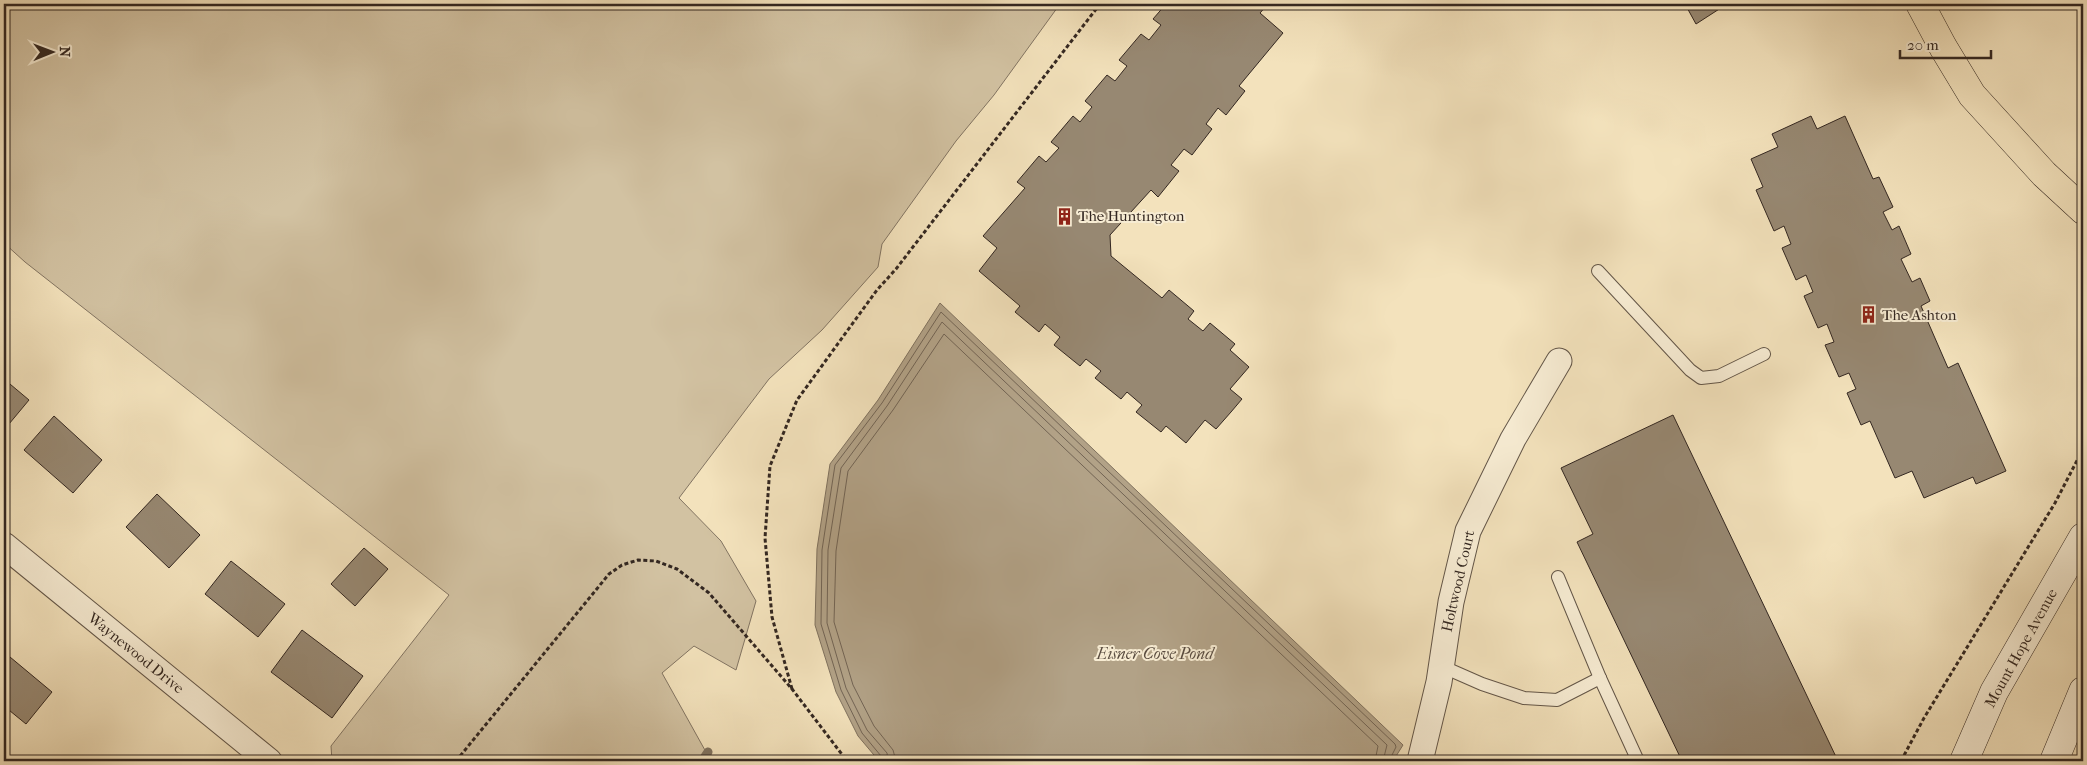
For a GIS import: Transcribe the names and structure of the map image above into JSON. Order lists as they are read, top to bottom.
{
  "streets": {
    "street": ["Holtwood Court", "Mount Hope Avenue", "Waynewood Drive"]
  },
  "water": ["Eisner Cove Pond"],
  "places": {
    "building": ["The Huntington", "The Ashton"]
  },
  "scale_bar": "20 m",
  "north": "right"
}
